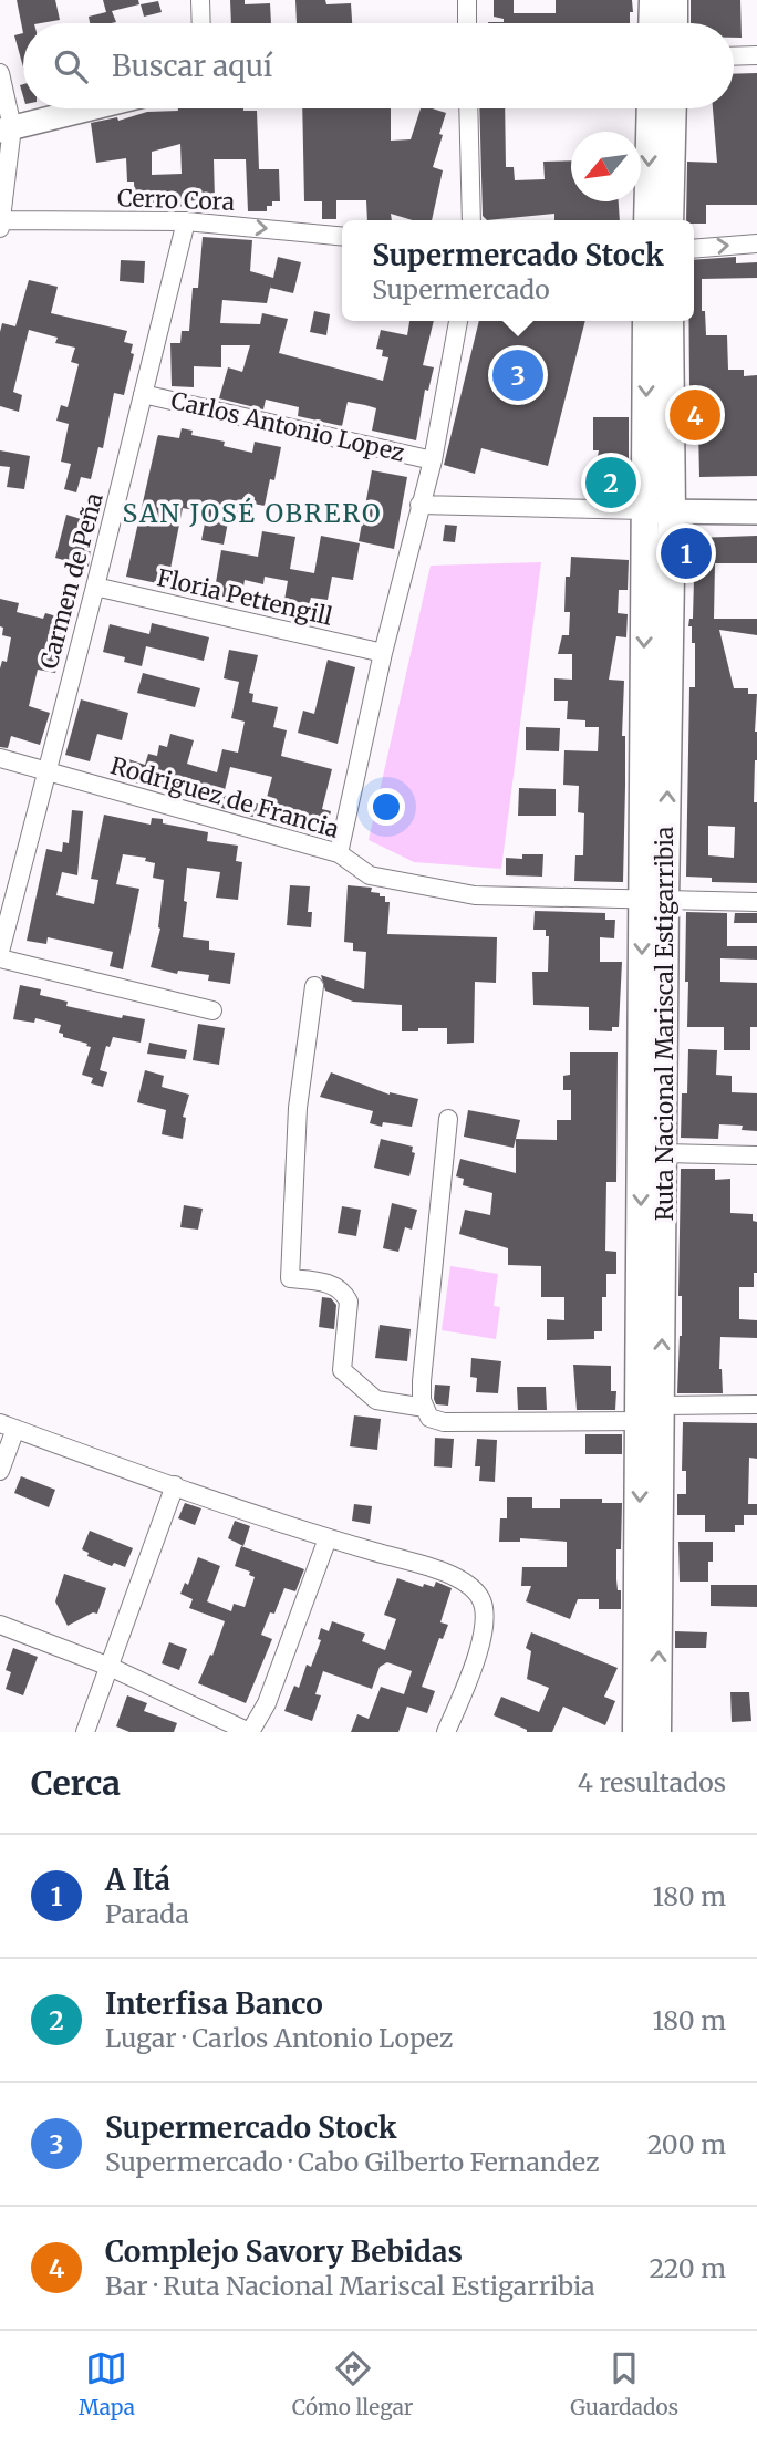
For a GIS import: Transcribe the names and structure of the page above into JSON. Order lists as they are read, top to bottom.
{
  "streets": {
    "highway": ["Ruta Nacional Mariscal Estigarribia"],
    "street": [
      "Cerro Cora",
      "Carlos Antonio Lopez",
      "Carmen de Peña",
      "Floria Pettengill",
      "Rodriguez de Francia"
    ]
  },
  "crossings": [
    ["Cerro Cora", "Carmen de Peña"],
    ["Carlos Antonio Lopez", "Carmen de Peña"],
    ["Carmen de Peña", "Floria Pettengill"],
    ["Carmen de Peña", "Rodriguez de Francia"],
    ["Rodriguez de Francia", "Ruta Nacional Mariscal Estigarribia"]
  ],
  "one_way": ["Cerro Cora"],
  "districts": ["SAN JOSÉ OBRERO"],
  "north": "bottom left",
  "page": {
    "search": "Buscar aquí",
    "popup": ["Supermercado Stock", "Supermercado"],
    "pins": [
      "3",
      "4",
      "2",
      "1"
    ],
    "heading": ["Cerca", "4 resultados"],
    "list": [
      {
        "mark": "1",
        "name": "A Itá",
        "note": "Parada",
        "value": "180 m"
      },
      {
        "mark": "2",
        "name": "Interfisa Banco",
        "note": "Lugar · Carlos Antonio Lopez",
        "value": "180 m"
      },
      {
        "mark": "3",
        "name": "Supermercado Stock",
        "note": "Supermercado · Cabo Gilberto Fernandez",
        "value": "200 m"
      },
      {
        "mark": "4",
        "name": "Complejo Savory Bebidas",
        "note": "Bar · Ruta Nacional Mariscal Estigarribia",
        "value": "220 m"
      }
    ],
    "nav": ["Mapa", "Cómo llegar", "Guardados"]
  }
}
